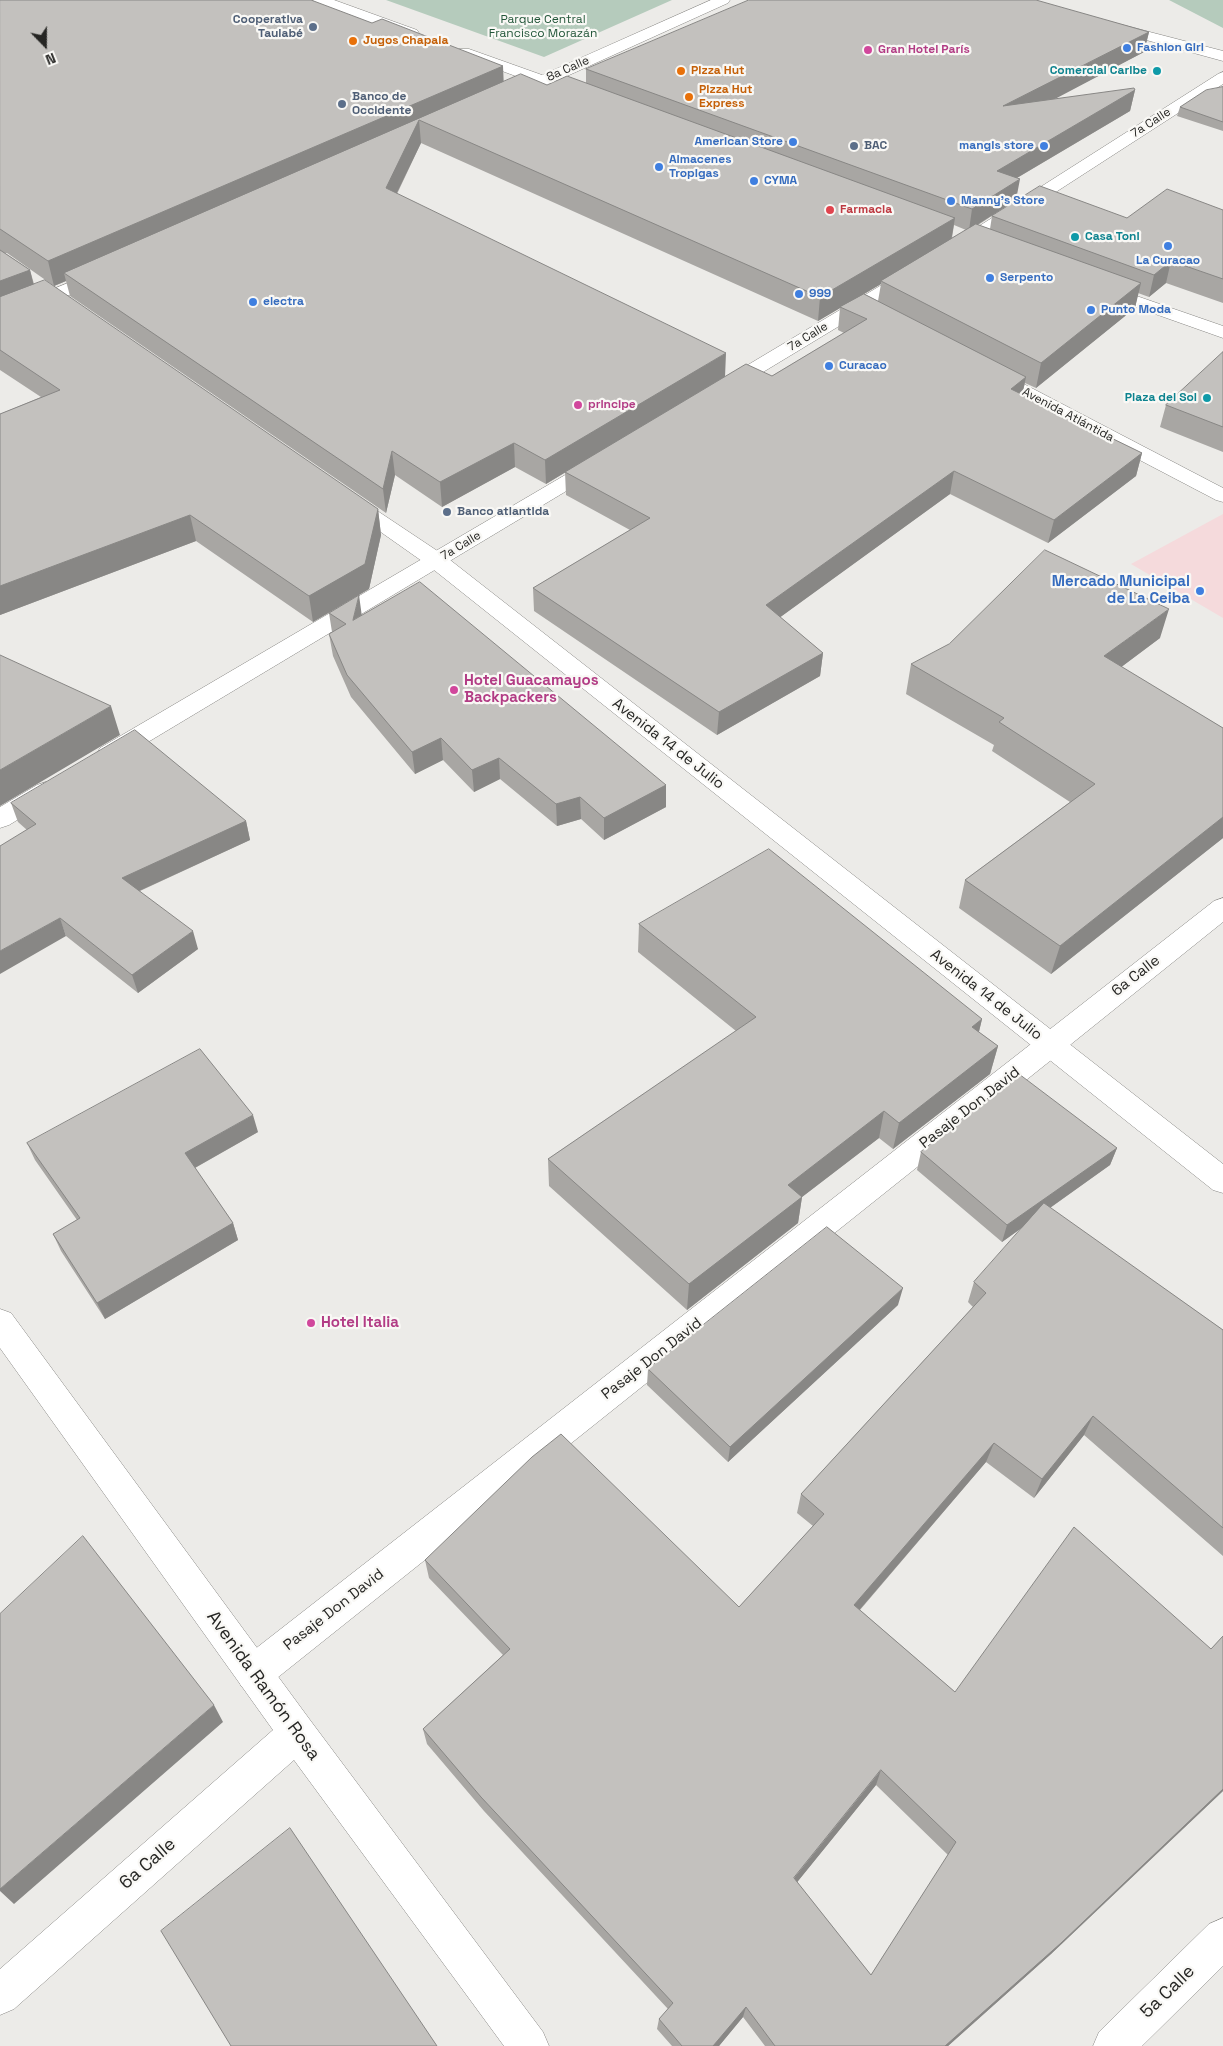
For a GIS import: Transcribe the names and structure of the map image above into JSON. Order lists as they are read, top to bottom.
{
  "streets": {
    "street": [
      "8a Calle",
      "7a Calle",
      "Avenida Atlántida",
      "Avenida 14 de Julio",
      "6a Calle",
      "Pasaje Don David",
      "Avenida Ramón Rosa",
      "5a Calle"
    ]
  },
  "crossings": [
    ["7a Calle", "Avenida 14 de Julio"],
    ["Avenida 14 de Julio", "6a Calle"],
    ["Avenida 14 de Julio", "Pasaje Don David"],
    ["6a Calle", "Pasaje Don David"],
    ["6a Calle", "Avenida Ramón Rosa"],
    ["Pasaje Don David", "Avenida Ramón Rosa"]
  ],
  "parks": ["Parque Central Francisco Morazán"],
  "places": [
    "Cooperativa Taulabé",
    "Jugos Chapala",
    "Fashion Girl",
    "Gran Hotel París",
    "Pizza Hut",
    "Comercial Caribe",
    "Pizza Hut Express",
    "Banco de Occidente",
    "American Store",
    "BAC",
    "mangis store",
    "Almacenes Tropigas",
    "CYMA",
    "Manny's Store",
    "Farmacia",
    "Casa Toni",
    "La Curacao",
    "Serpento",
    "999",
    "electra",
    "Punto Moda",
    "Curacao",
    "Plaza del Sol",
    "principe",
    "Banco atlantida",
    "Mercado Municipal de La Ceiba",
    "Hotel Guacamayos Backpackers",
    "Hotel Italia"
  ],
  "north": "bottom"
}
